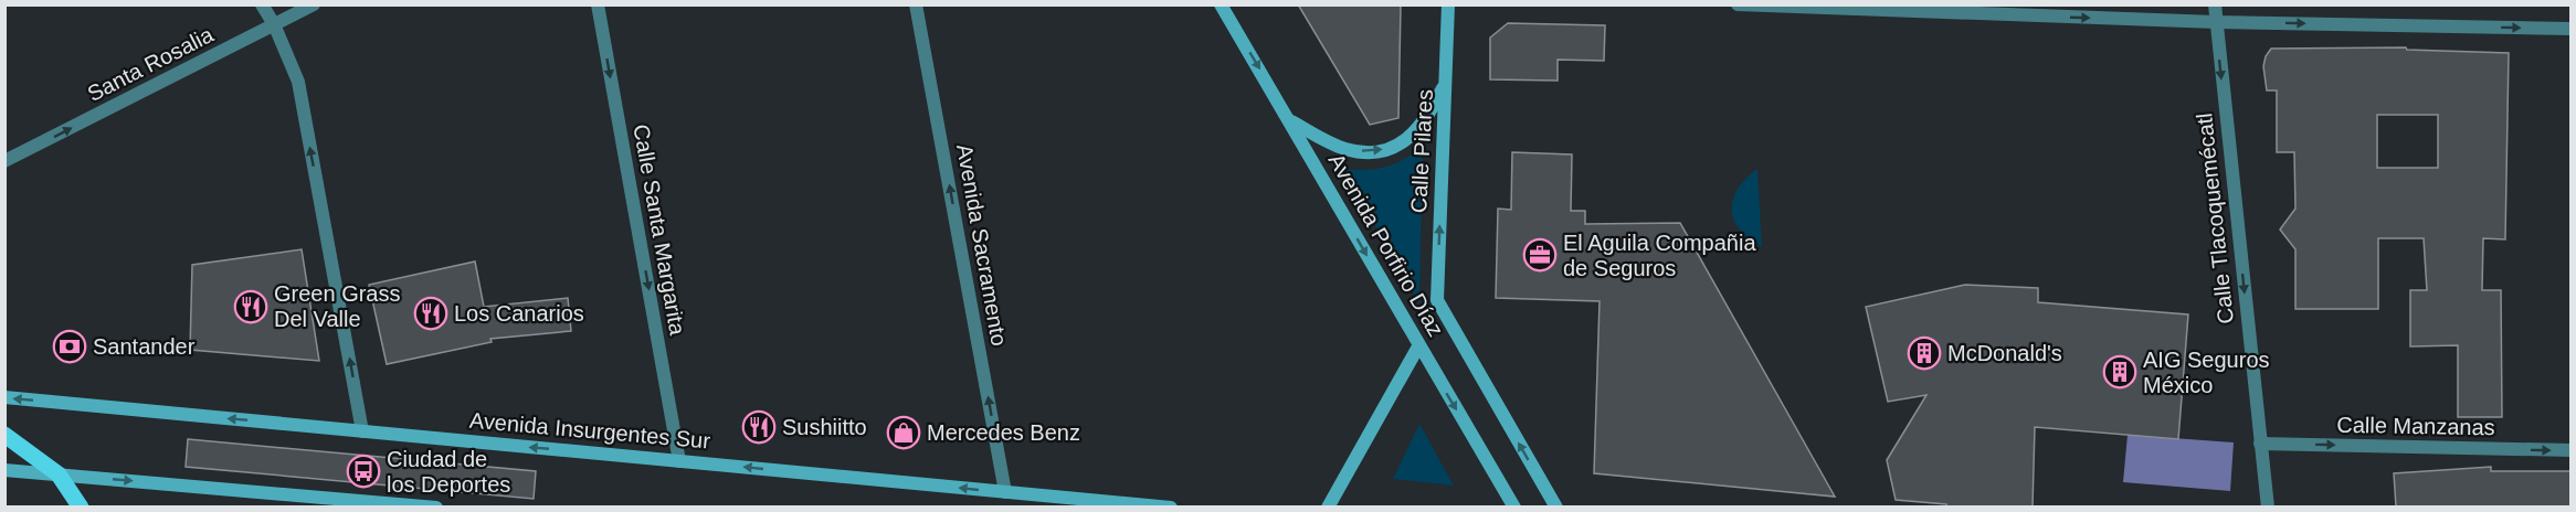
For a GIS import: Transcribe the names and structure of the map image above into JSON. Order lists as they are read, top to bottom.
{
  "streets": {
    "main road": ["Calle Pilares", "Avenida Porfirio Díaz", "Avenida Insurgentes Sur"],
    "street": [
      "Santa Rosalia",
      "Calle Tlacoquemécatl",
      "Calle Santa Margarita",
      "Avenida Sacramento",
      "Calle Manzanas"
    ]
  },
  "crossings": [
    ["Calle Pilares", "Avenida Porfirio Díaz"],
    ["Calle Tlacoquemécatl", "Calle Manzanas"],
    ["Calle Santa Margarita", "Avenida Insurgentes Sur"],
    ["Avenida Sacramento", "Avenida Insurgentes Sur"]
  ],
  "one_way": [
    "Santa Rosalia",
    "Calle Pilares",
    "Calle Tlacoquemécatl",
    "Calle Santa Margarita",
    "Avenida Sacramento",
    "Calle Manzanas"
  ],
  "places": {
    "office": ["El Aguila Compañia de Seguros"],
    "restaurant": ["Green Grass Del Valle", "Los Canarios", "Sushiitto"],
    "bank": ["Santander"],
    "building": ["McDonald's", "AIG Seguros México"],
    "shop": ["Mercedes Benz"],
    "bus stop": ["Ciudad de los Deportes"]
  }
}
